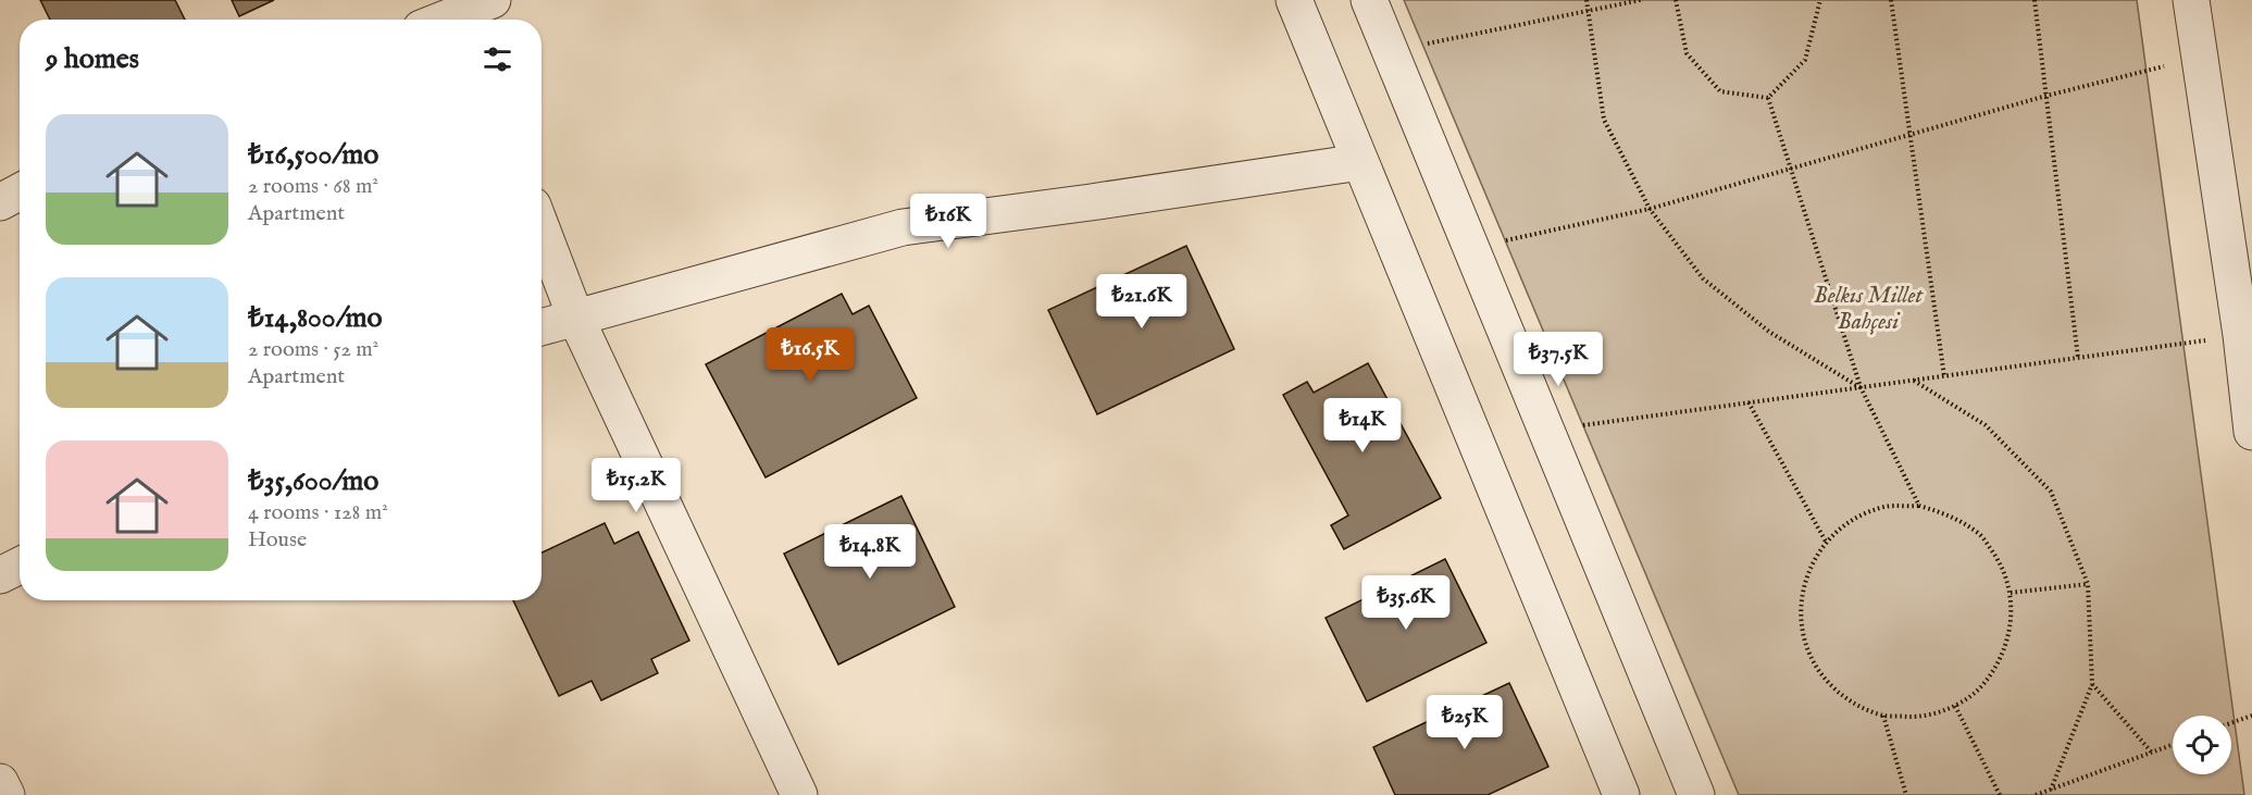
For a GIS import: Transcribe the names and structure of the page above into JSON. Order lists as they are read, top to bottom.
{
  "parks": ["Belkıs Millet Bahçesi"],
  "page": {
    "heading": "9 homes",
    "list": [
      {
        "name": "₺16,500/mo",
        "note": "2 rooms · 68 m² · Apartment"
      },
      {
        "name": "₺14,800/mo",
        "note": "2 rooms · 52 m² · Apartment"
      },
      {
        "name": "₺35,600/mo",
        "note": "4 rooms · 128 m² · House"
      }
    ],
    "price": [
      "₺16K",
      "₺21.6K",
      "₺16.5K",
      "₺37.5K",
      "₺14K",
      "₺15.2K",
      "₺14.8K",
      "₺35.6K",
      "₺25K"
    ]
  }
}
